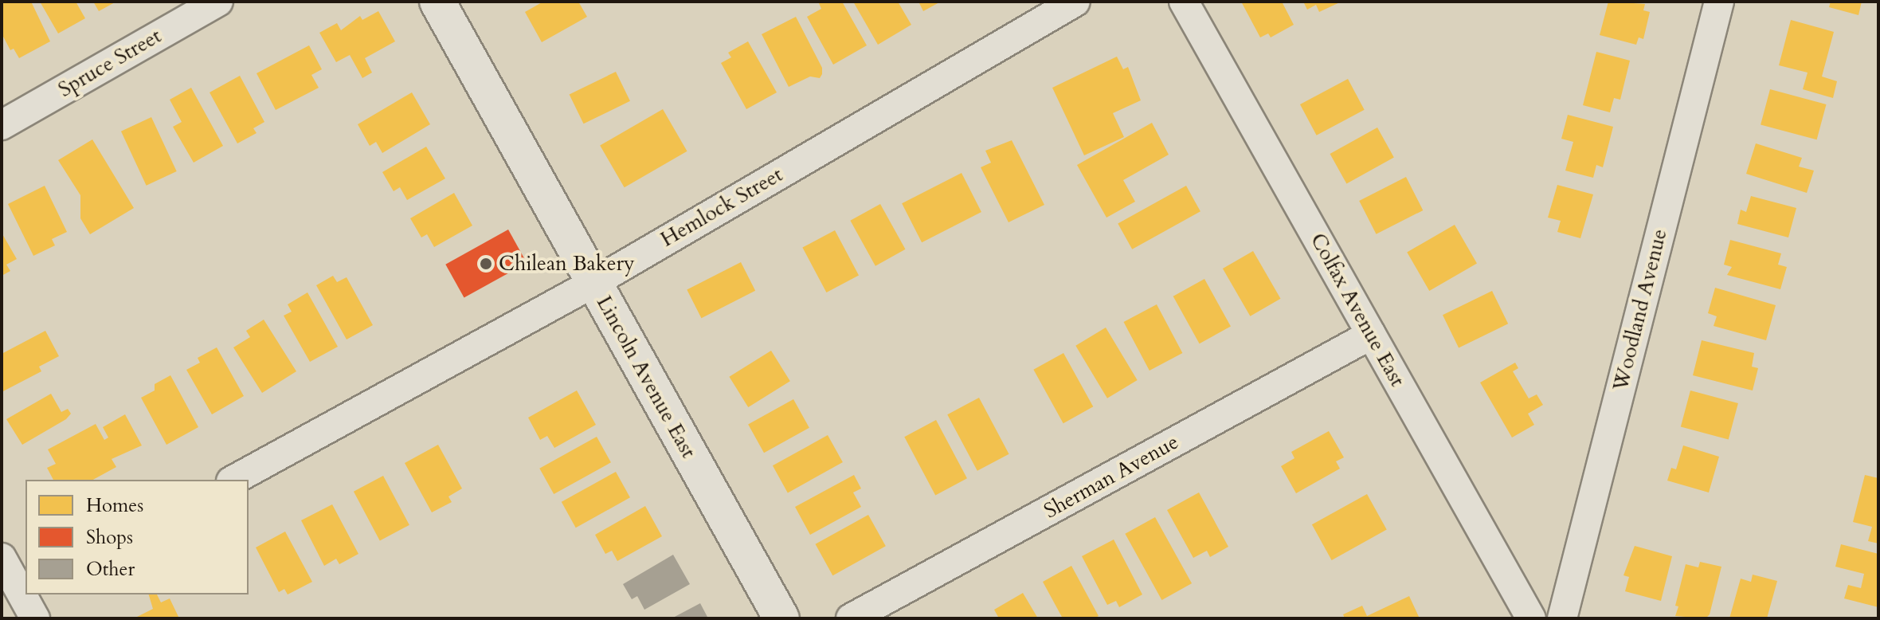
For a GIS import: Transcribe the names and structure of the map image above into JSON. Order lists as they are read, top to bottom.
{
  "streets": {
    "street": [
      "Spruce Street",
      "Hemlock Street",
      "Colfax Avenue East",
      "Woodland Avenue",
      "Lincoln Avenue East",
      "Sherman Avenue"
    ]
  },
  "crossings": [
    ["Hemlock Street", "Lincoln Avenue East"],
    ["Colfax Avenue East", "Sherman Avenue"]
  ],
  "places": ["Chilean Bakery"],
  "legend": ["Homes", "Shops", "Other"]
}
